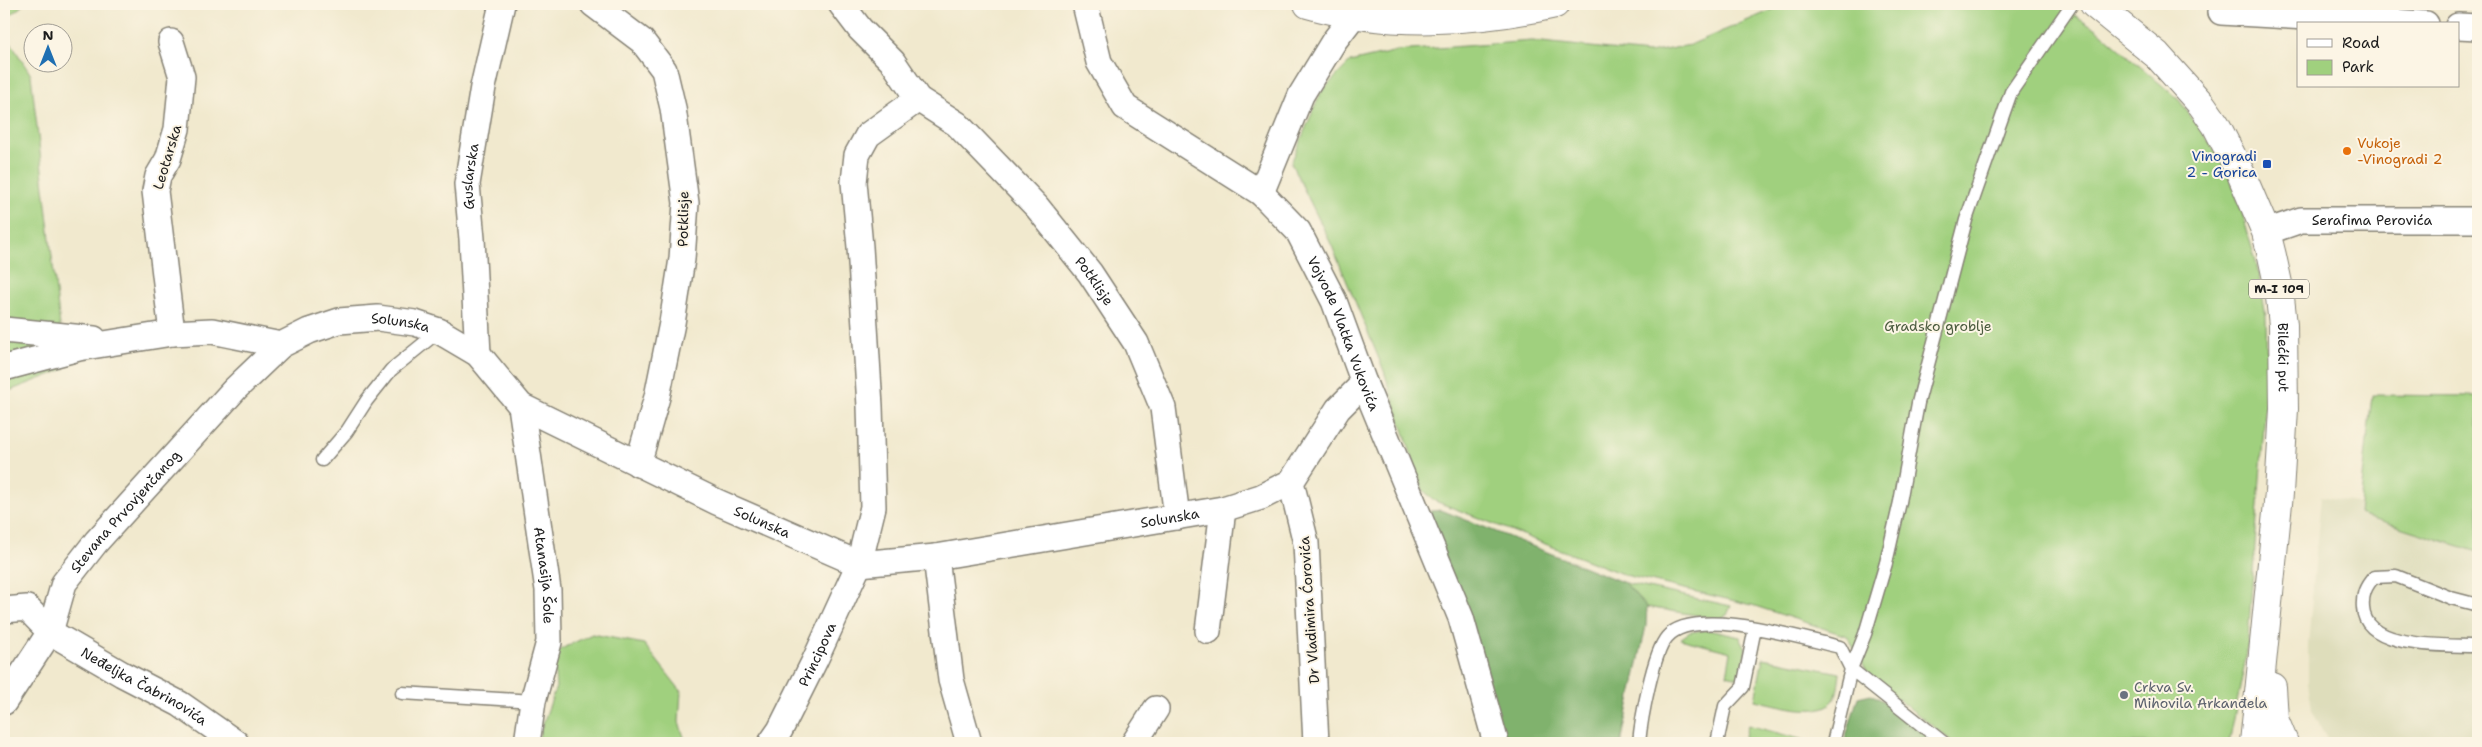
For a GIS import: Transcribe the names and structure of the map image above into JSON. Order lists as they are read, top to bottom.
{
  "streets": {
    "main road": ["M-I 109", "Bilećki put"],
    "street": [
      "Leotarska",
      "Guslarska",
      "Potklisje",
      "Serafima Perovića",
      "Solunska",
      "Vojvode Vlatka Vukovića",
      "Stevana Prvovjenčanog",
      "Atanasija Šole",
      "Dr Vladimira Ćorovića",
      "Principova",
      "Neđeljka Čabrinovića"
    ]
  },
  "crossings": [
    ["Guslarska", "Solunska"],
    ["Potklisje", "Solunska"],
    ["Serafima Perovića", "Bilećki put"],
    ["Solunska", "Stevana Prvovjenčanog"],
    ["Solunska", "Atanasija Šole"],
    ["Solunska", "Dr Vladimira Ćorovića"],
    ["Solunska", "Principova"],
    ["Stevana Prvovjenčanog", "Neđeljka Čabrinovića"]
  ],
  "parks": ["Gradsko groblje"],
  "places": {
    "other": ["Vukoje -Vinogradi 2", "Crkva Sv. Mihovila Arkanđela"],
    "transit": ["Vinogradi 2 - Gorica"]
  },
  "legend": ["Road", "Park"],
  "north": "top"
}
